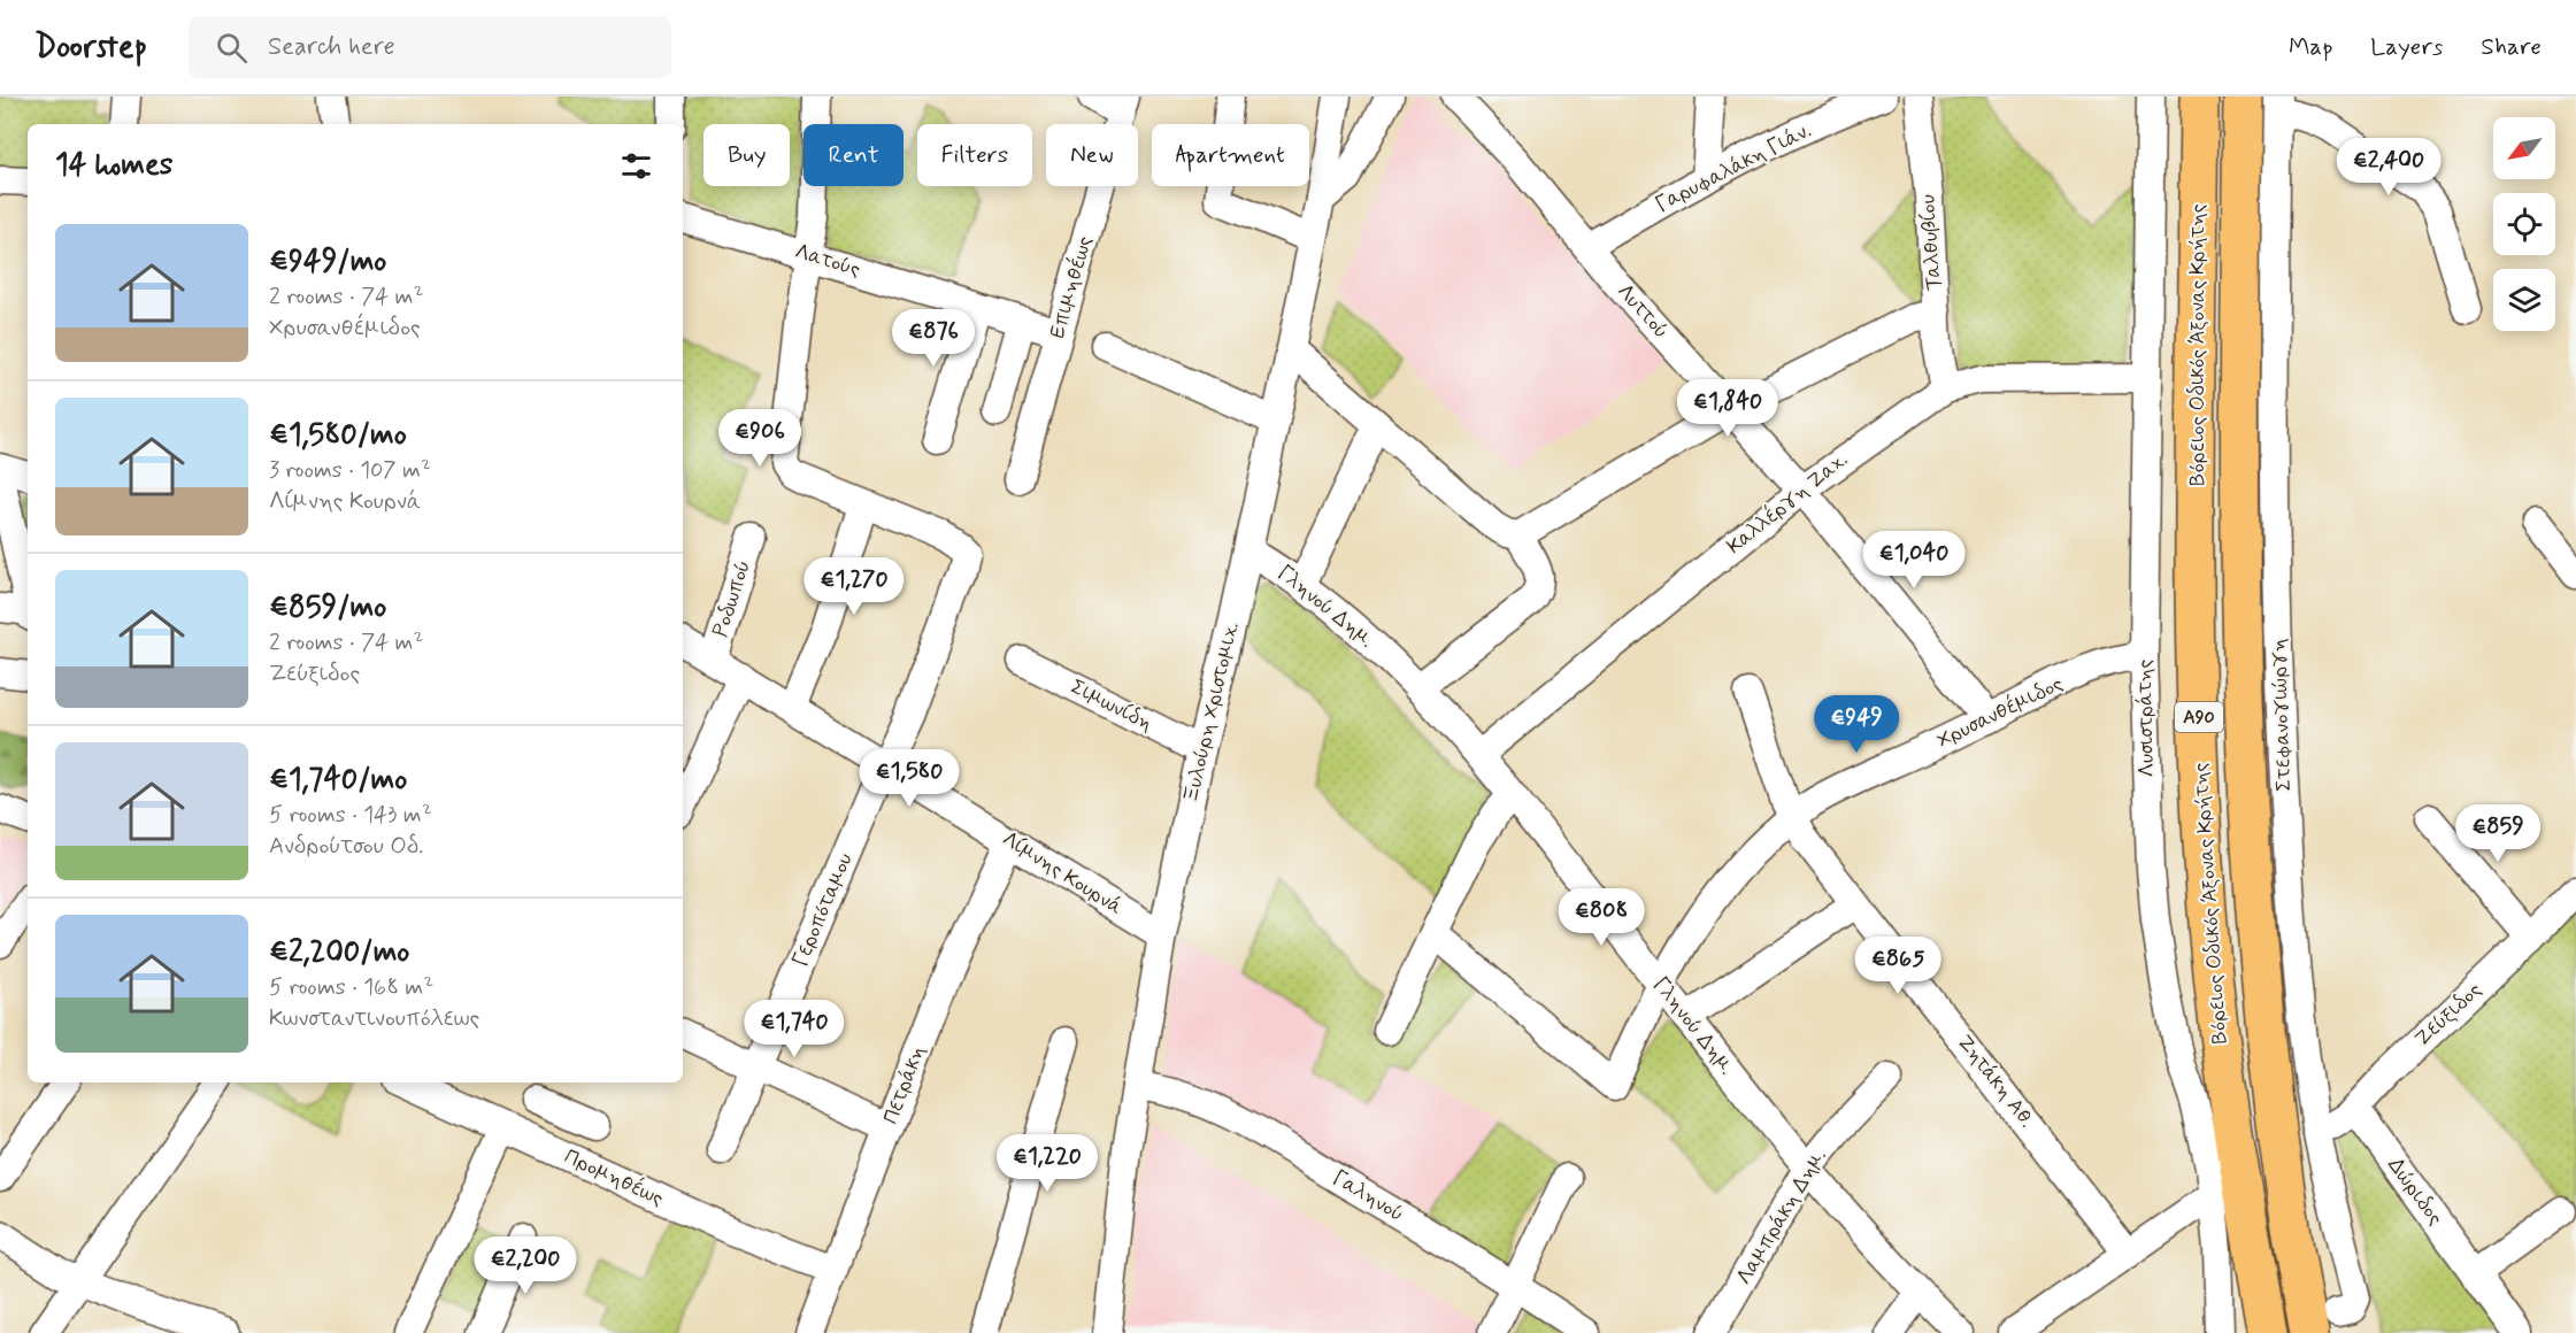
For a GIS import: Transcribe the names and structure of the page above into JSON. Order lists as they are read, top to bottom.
{
  "streets": {
    "highway": ["Βόρειος Οδικός Άξονας Κρήτης", "Α90"],
    "street": [
      "Γαρυφαλάκη Γιάν.",
      "Ταλθυβίου",
      "Λατούς",
      "Επιμηθέως",
      "Λυττού",
      "Καλλέργη Ζαχ.",
      "Ροδωπού",
      "Γληνού Δημ.",
      "Σιμωνίδη",
      "Ξυλούρη Χριστομιχ.",
      "Χρυσανθέμιδος",
      "Στεφανογιώργη",
      "Λυσιστράτης",
      "Λίμνης Κουρνά",
      "Γεροπόταμου",
      "Ζεύξιδος",
      "Ζητάκη Αθ.",
      "Πετράκη",
      "Προμηθέως",
      "Δώριδος",
      "Γαληνού",
      "Λαμπράκη Δημ."
    ]
  },
  "crossings": [
    ["Γαρυφαλάκη Γιάν.", "Λυττού"],
    ["Ταλθυβίου", "Καλλέργη Ζαχ."],
    ["Λατούς", "Επιμηθέως"],
    ["Λυττού", "Καλλέργη Ζαχ."],
    ["Λυττού", "Χρυσανθέμιδος"],
    ["Βόρειος Οδικός Άξονας Κρήτης", "Στεφανογιώργη"],
    ["Καλλέργη Ζαχ.", "Γληνού Δημ."],
    ["Καλλέργη Ζαχ.", "Λυσιστράτης"],
    ["Ροδωπού", "Λίμνης Κουρνά"],
    ["Γληνού Δημ.", "Ξυλούρη Χριστομιχ."],
    ["Γληνού Δημ.", "Χρυσανθέμιδος"],
    ["Γληνού Δημ.", "Λαμπράκη Δημ."],
    ["Σιμωνίδη", "Ξυλούρη Χριστομιχ."],
    ["Ξυλούρη Χριστομιχ.", "Λίμνης Κουρνά"],
    ["Ξυλούρη Χριστομιχ.", "Γαληνού"],
    ["Χρυσανθέμιδος", "Λυσιστράτης"],
    ["Χρυσανθέμιδος", "Ζητάκη Αθ."],
    ["Στεφανογιώργη", "Ζεύξιδος"],
    ["Λίμνης Κουρνά", "Γεροπόταμου"],
    ["Λίμνης Κουρνά", "Πετράκη"],
    ["Ζεύξιδος", "Δώριδος"],
    ["Πετράκη", "Προμηθέως"]
  ],
  "north": "bottom left",
  "page": {
    "header": "Doorstep",
    "search": "Search here",
    "nav": ["Map", "Layers", "Share"],
    "chip": [
      "Buy",
      "Rent",
      "Filters",
      "New",
      "Apartment"
    ],
    "heading": "14 homes",
    "price": [
      "€2,400",
      "€876",
      "€1,840",
      "€906",
      "€1,040",
      "€1,270",
      "€949",
      "€1,580",
      "€859",
      "€808",
      "€865",
      "€1,740",
      "€1,220",
      "€2,200"
    ],
    "list": [
      {
        "name": "€949/mo",
        "note": "2 rooms · 74 m² · Χρυσανθέμιδος"
      },
      {
        "name": "€1,580/mo",
        "note": "3 rooms · 107 m² · Λίμνης Κουρνά"
      },
      {
        "name": "€859/mo",
        "note": "2 rooms · 74 m² · Ζεύξιδος"
      },
      {
        "name": "€1,740/mo",
        "note": "5 rooms · 143 m² · Ανδρούτσου Οδ."
      },
      {
        "name": "€2,200/mo",
        "note": "5 rooms · 168 m² · Κωνσταντινουπόλεως"
      }
    ]
  }
}
